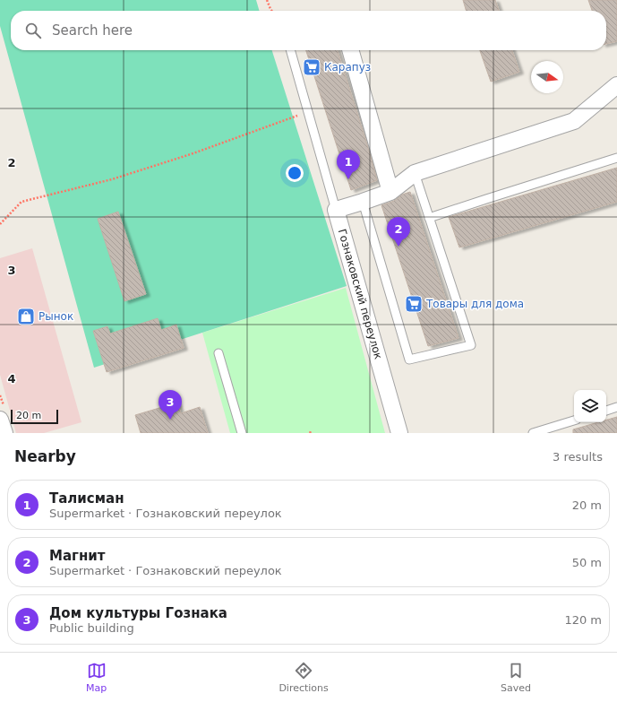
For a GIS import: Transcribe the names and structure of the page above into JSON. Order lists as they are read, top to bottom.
{
  "streets": {
    "street": ["Гознаковский переулок"]
  },
  "places": {
    "supermarket": ["Карапуз", "Товары для дома"],
    "shop": ["Рынок"]
  },
  "scale_bar": "20 m",
  "north": "right",
  "page": {
    "search": "Search here",
    "pins": ["1", "2", "3"],
    "scale": "20 m",
    "heading": ["Nearby", "3 results"],
    "list": [
      {
        "mark": "1",
        "name": "Талисман",
        "note": "Supermarket · Гознаковский переулок",
        "value": "20 m"
      },
      {
        "mark": "2",
        "name": "Магнит",
        "note": "Supermarket · Гознаковский переулок",
        "value": "50 m"
      },
      {
        "mark": "3",
        "name": "Дом культуры Гознака",
        "note": "Public building",
        "value": "120 m"
      }
    ],
    "nav": ["Map", "Directions", "Saved"]
  },
  "grid": {
    "rows": ["2", "3", "4"]
  }
}
